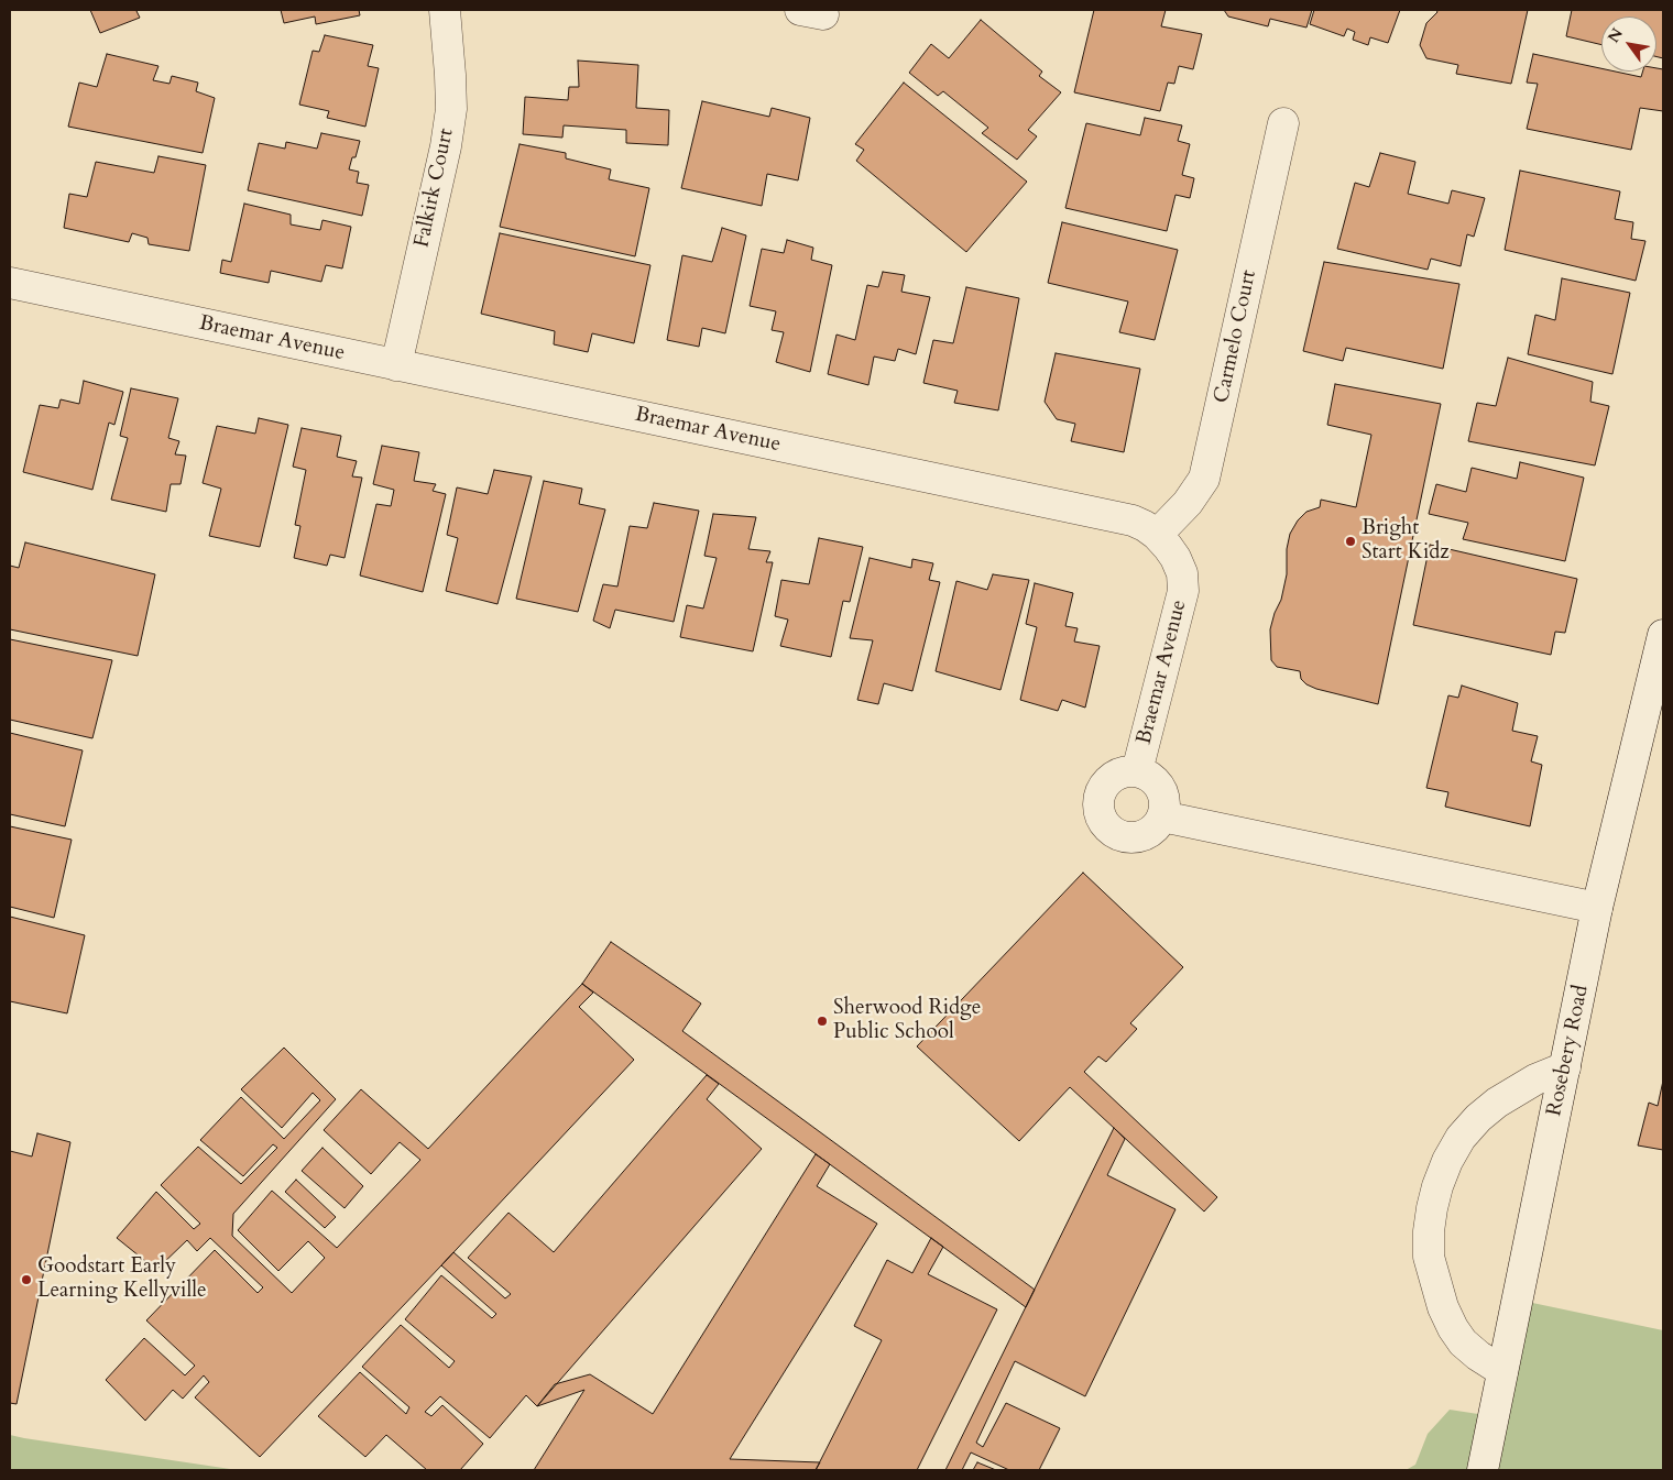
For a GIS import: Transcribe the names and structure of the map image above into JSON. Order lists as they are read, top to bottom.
{
  "streets": {
    "street": [
      "Falkirk Court",
      "Carmelo Court",
      "Braemar Avenue",
      "Rosebery Road"
    ]
  },
  "crossings": [
    ["Falkirk Court", "Braemar Avenue"],
    ["Carmelo Court", "Braemar Avenue"]
  ],
  "places": ["Bright Start Kidz", "Sherwood Ridge Public School", "Goodstart Early Learning Kellyville"],
  "north": "top left"
}
